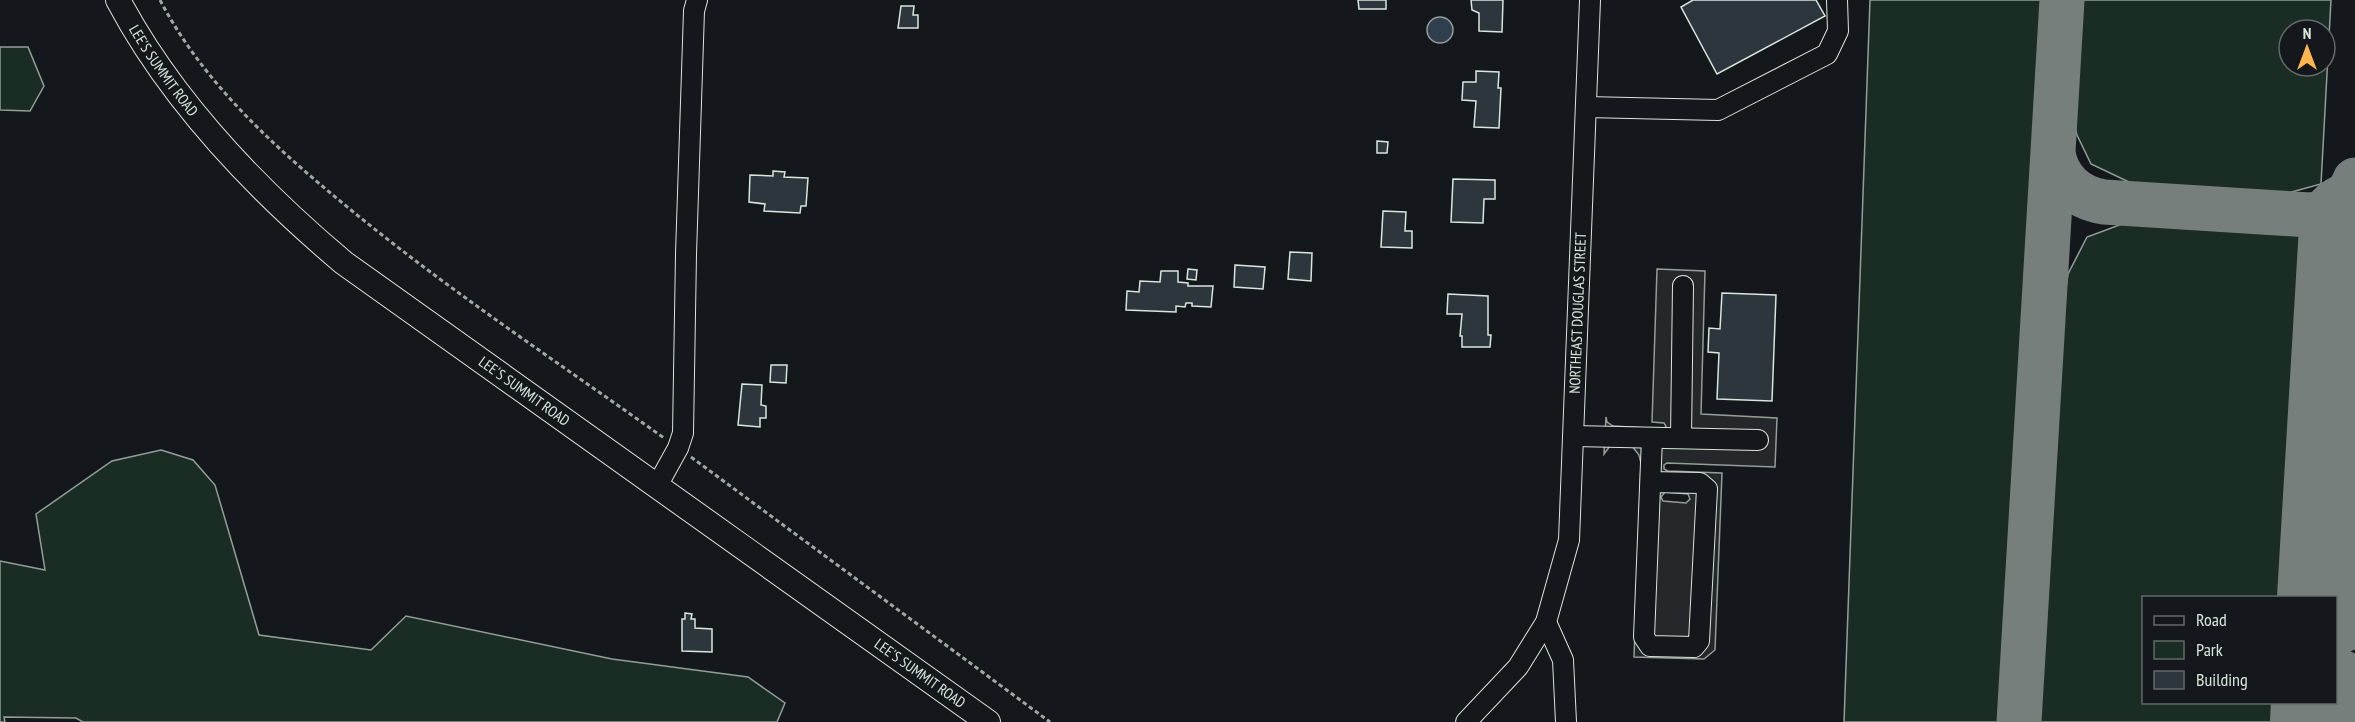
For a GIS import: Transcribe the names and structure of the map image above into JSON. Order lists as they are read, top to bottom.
{
  "streets": {
    "main road": ["LEE'S SUMMIT ROAD"],
    "street": ["NORTHEAST DOUGLAS STREET"]
  },
  "legend": ["Road", "Park", "Building"],
  "north": "top"
}
